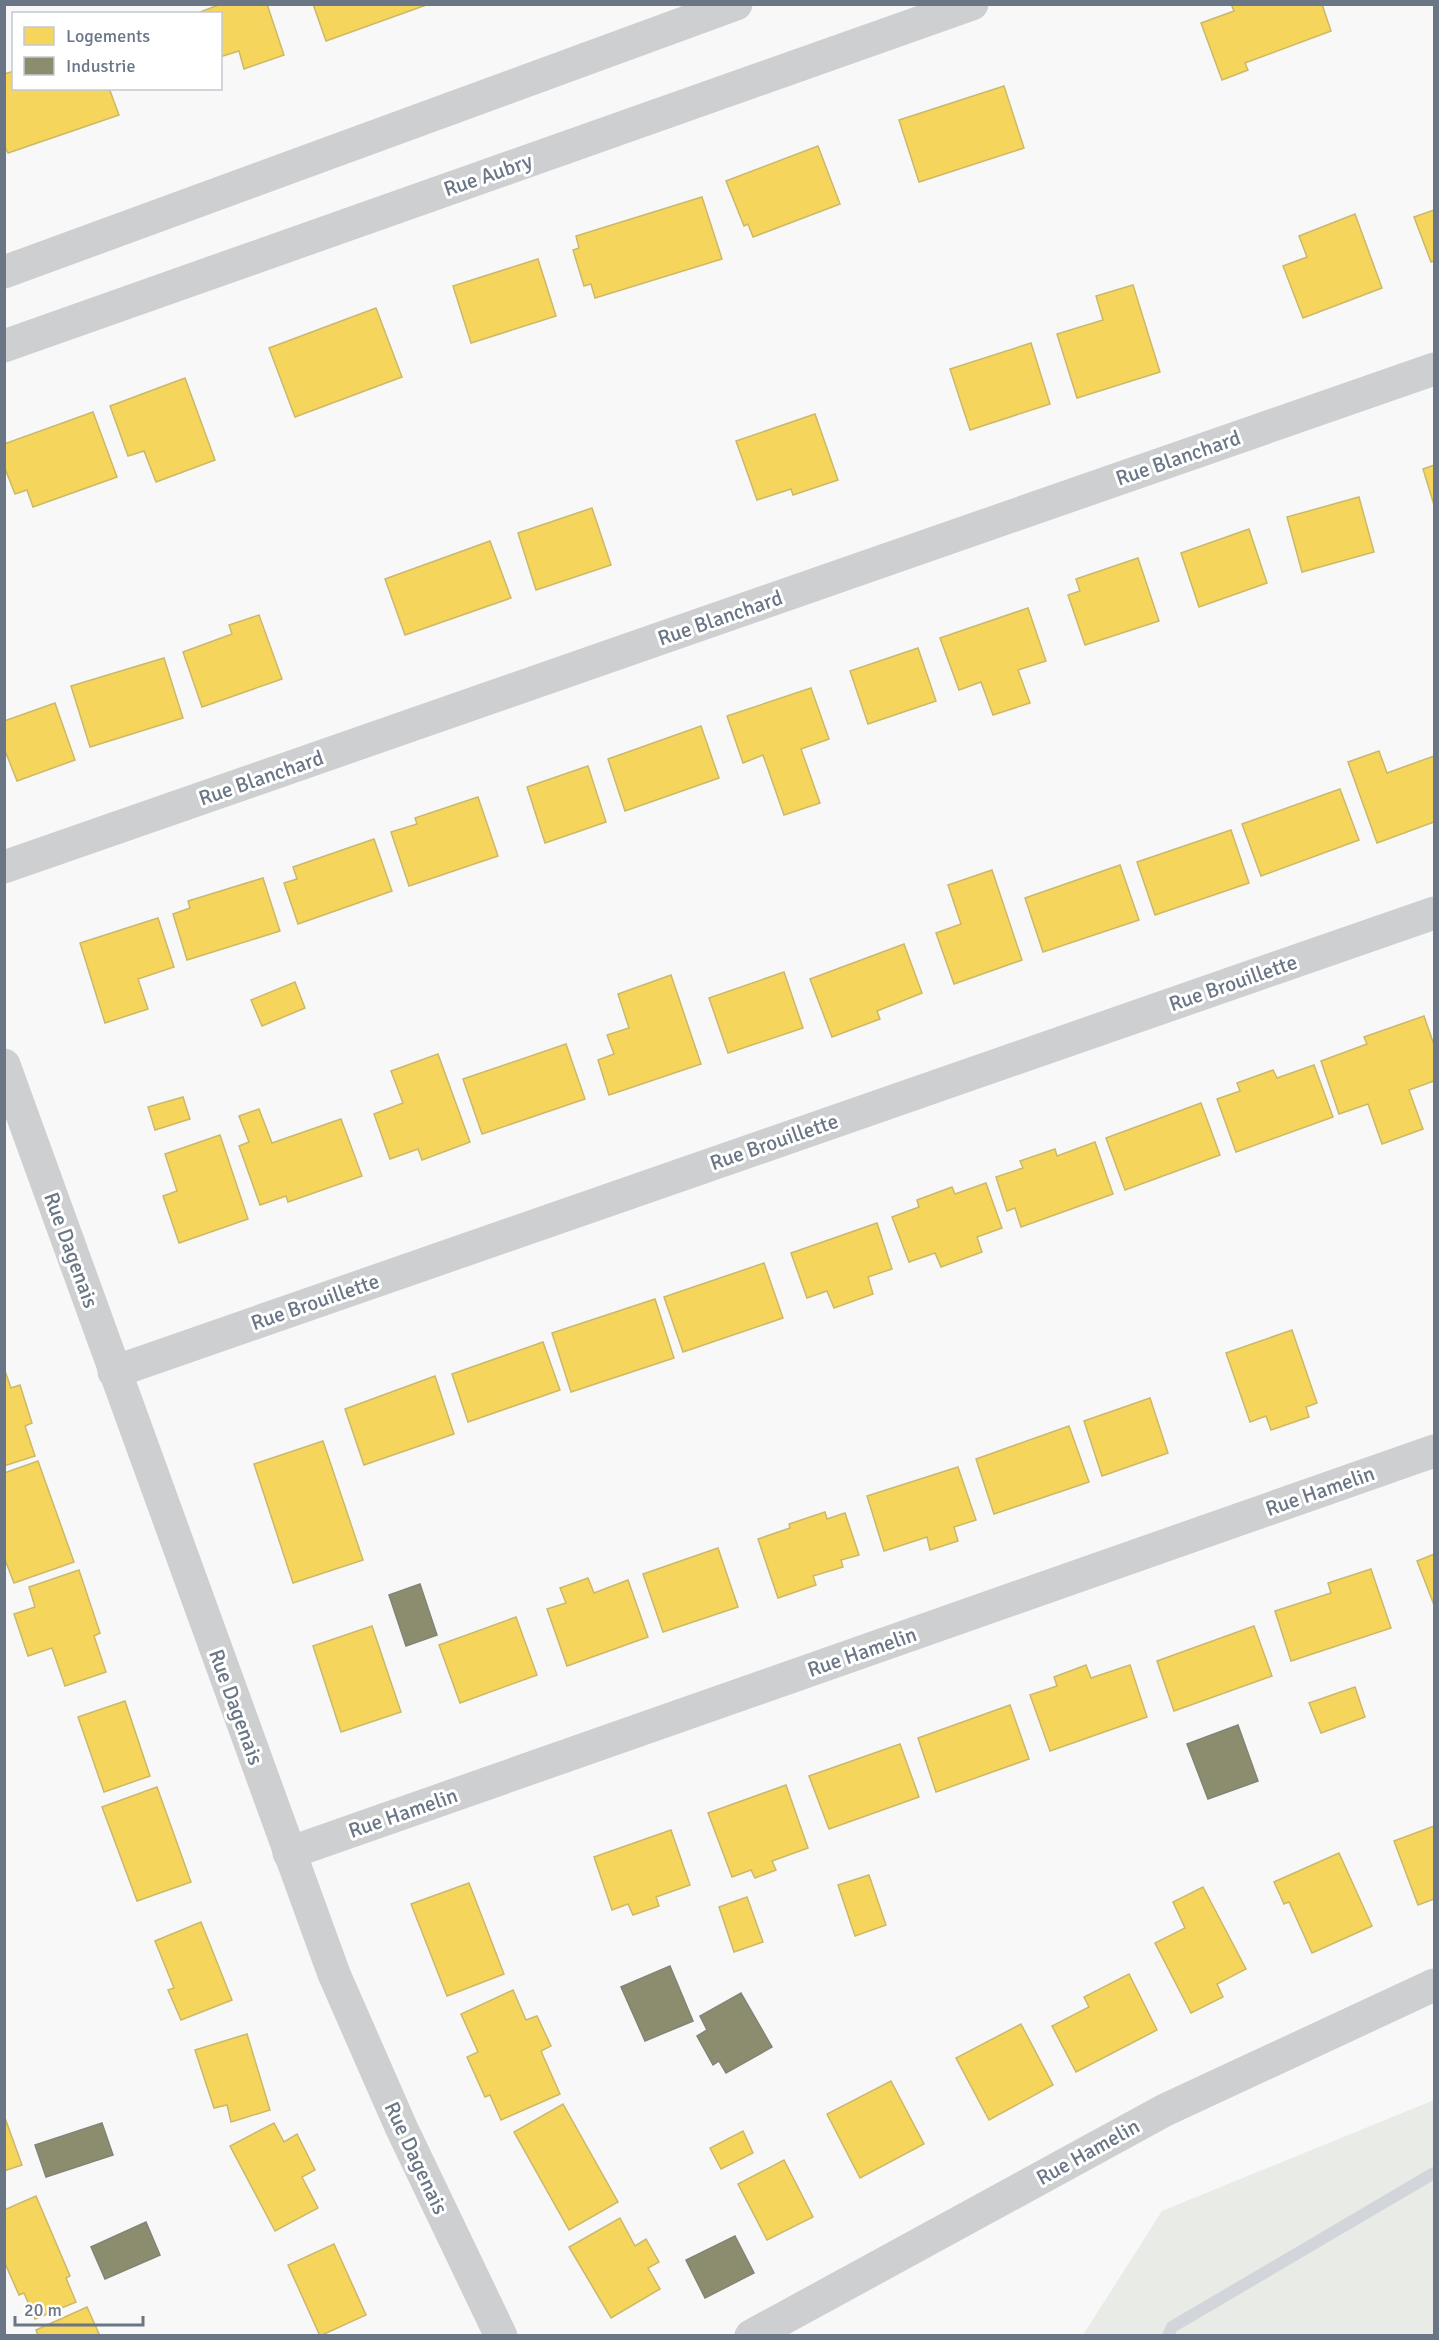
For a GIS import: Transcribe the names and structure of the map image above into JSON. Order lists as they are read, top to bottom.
{
  "streets": {
    "street": [
      "Rue Aubry",
      "Rue Blanchard",
      "Rue Brouillette",
      "Rue Dagenais",
      "Rue Hamelin"
    ]
  },
  "crossings": [
    ["Rue Brouillette", "Rue Dagenais"],
    ["Rue Dagenais", "Rue Hamelin"]
  ],
  "legend": ["Logements", "Industrie"],
  "scale_bar": "20 m"
}
